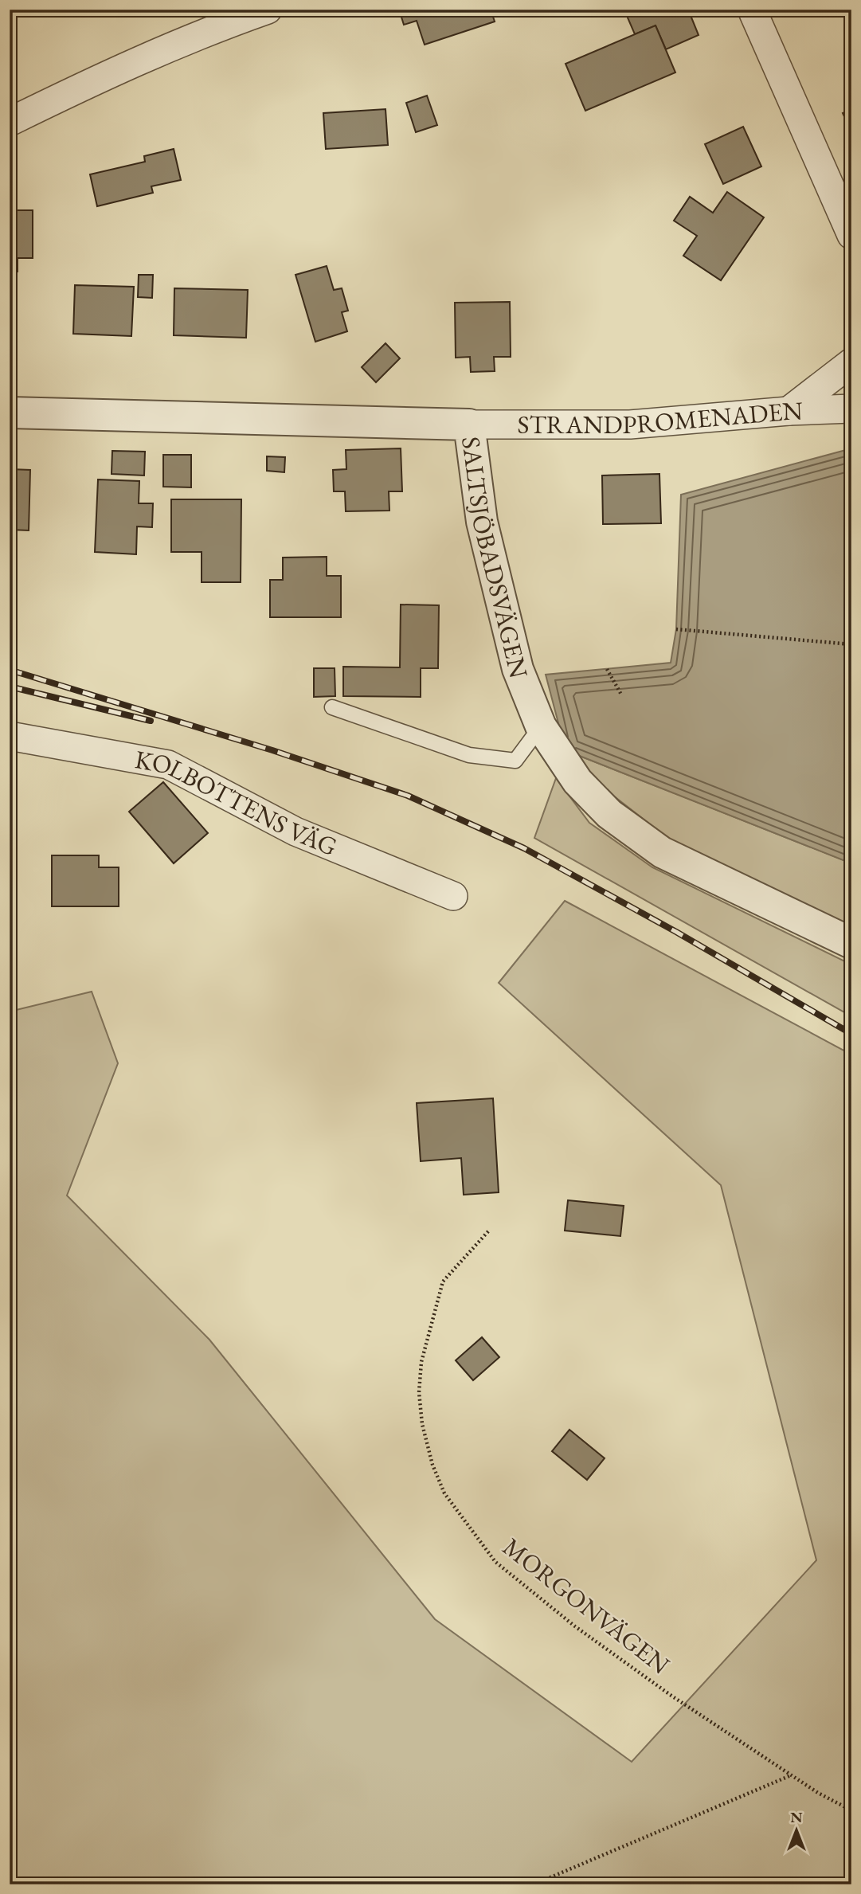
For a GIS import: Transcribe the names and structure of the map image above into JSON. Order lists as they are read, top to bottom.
{
  "streets": {
    "street": ["STRANDPROMENADEN", "SALTSJÖBADSVÄGEN", "KOLBOTTENS VÄG"],
    "path": ["MORGONVÄGEN"]
  },
  "crossings": [
    ["STRANDPROMENADEN", "SALTSJÖBADSVÄGEN"]
  ],
  "north": "top"
}
